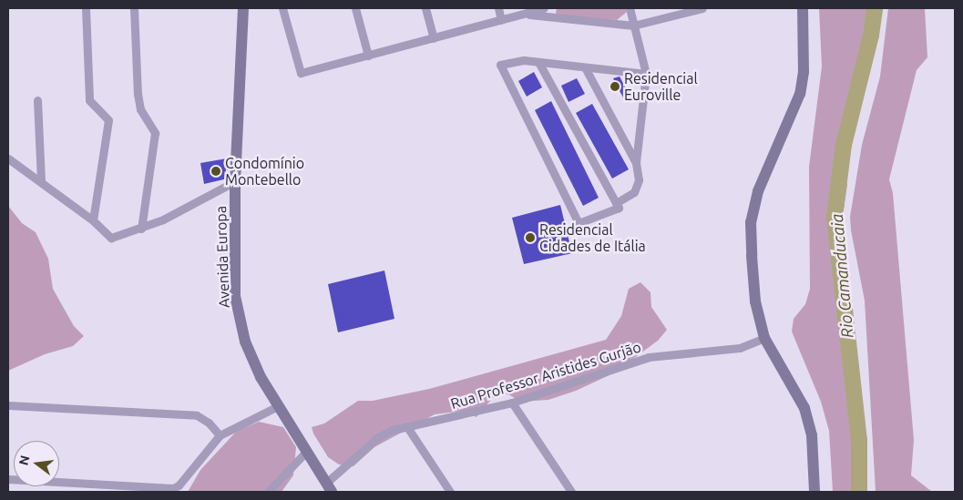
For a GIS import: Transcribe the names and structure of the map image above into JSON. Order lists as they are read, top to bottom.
{
  "streets": {
    "street": ["Avenida Europa", "Rua Professor Aristides Gurjão"]
  },
  "crossings": [
    ["Avenida Europa", "Rua Professor Aristides Gurjão"]
  ],
  "water": ["Rio Camanducaia"],
  "places": ["Residencial Euroville", "Condomínio Montebello", "Residencial Cidades de Itália"],
  "north": "left"
}
